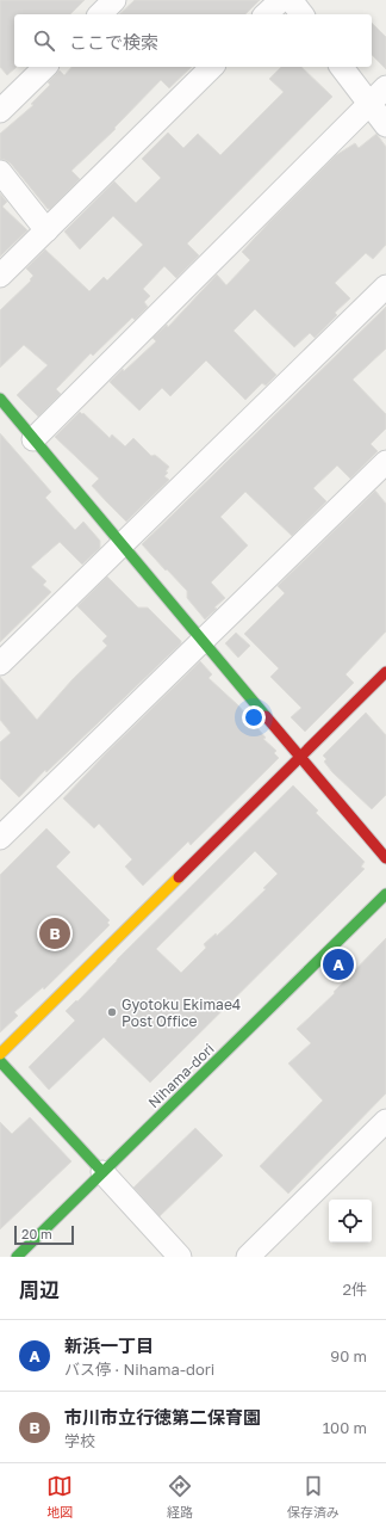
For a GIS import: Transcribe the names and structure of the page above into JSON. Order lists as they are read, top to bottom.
{
  "streets": {
    "street": ["Nihama-dori"]
  },
  "places": ["Gyotoku Ekimae4 Post Office"],
  "scale_bar": "20 m",
  "page": {
    "search": "ここで検索",
    "pins": ["B", "A"],
    "scale": "20 m",
    "heading": ["周辺", "2件"],
    "list": [
      {
        "mark": "A",
        "name": "新浜一丁目",
        "note": "バス停 · Nihama-dori",
        "value": "90 m"
      },
      {
        "mark": "B",
        "name": "市川市立行徳第二保育園",
        "note": "学校",
        "value": "100 m"
      }
    ],
    "nav": ["地図", "経路", "保存済み"]
  }
}
